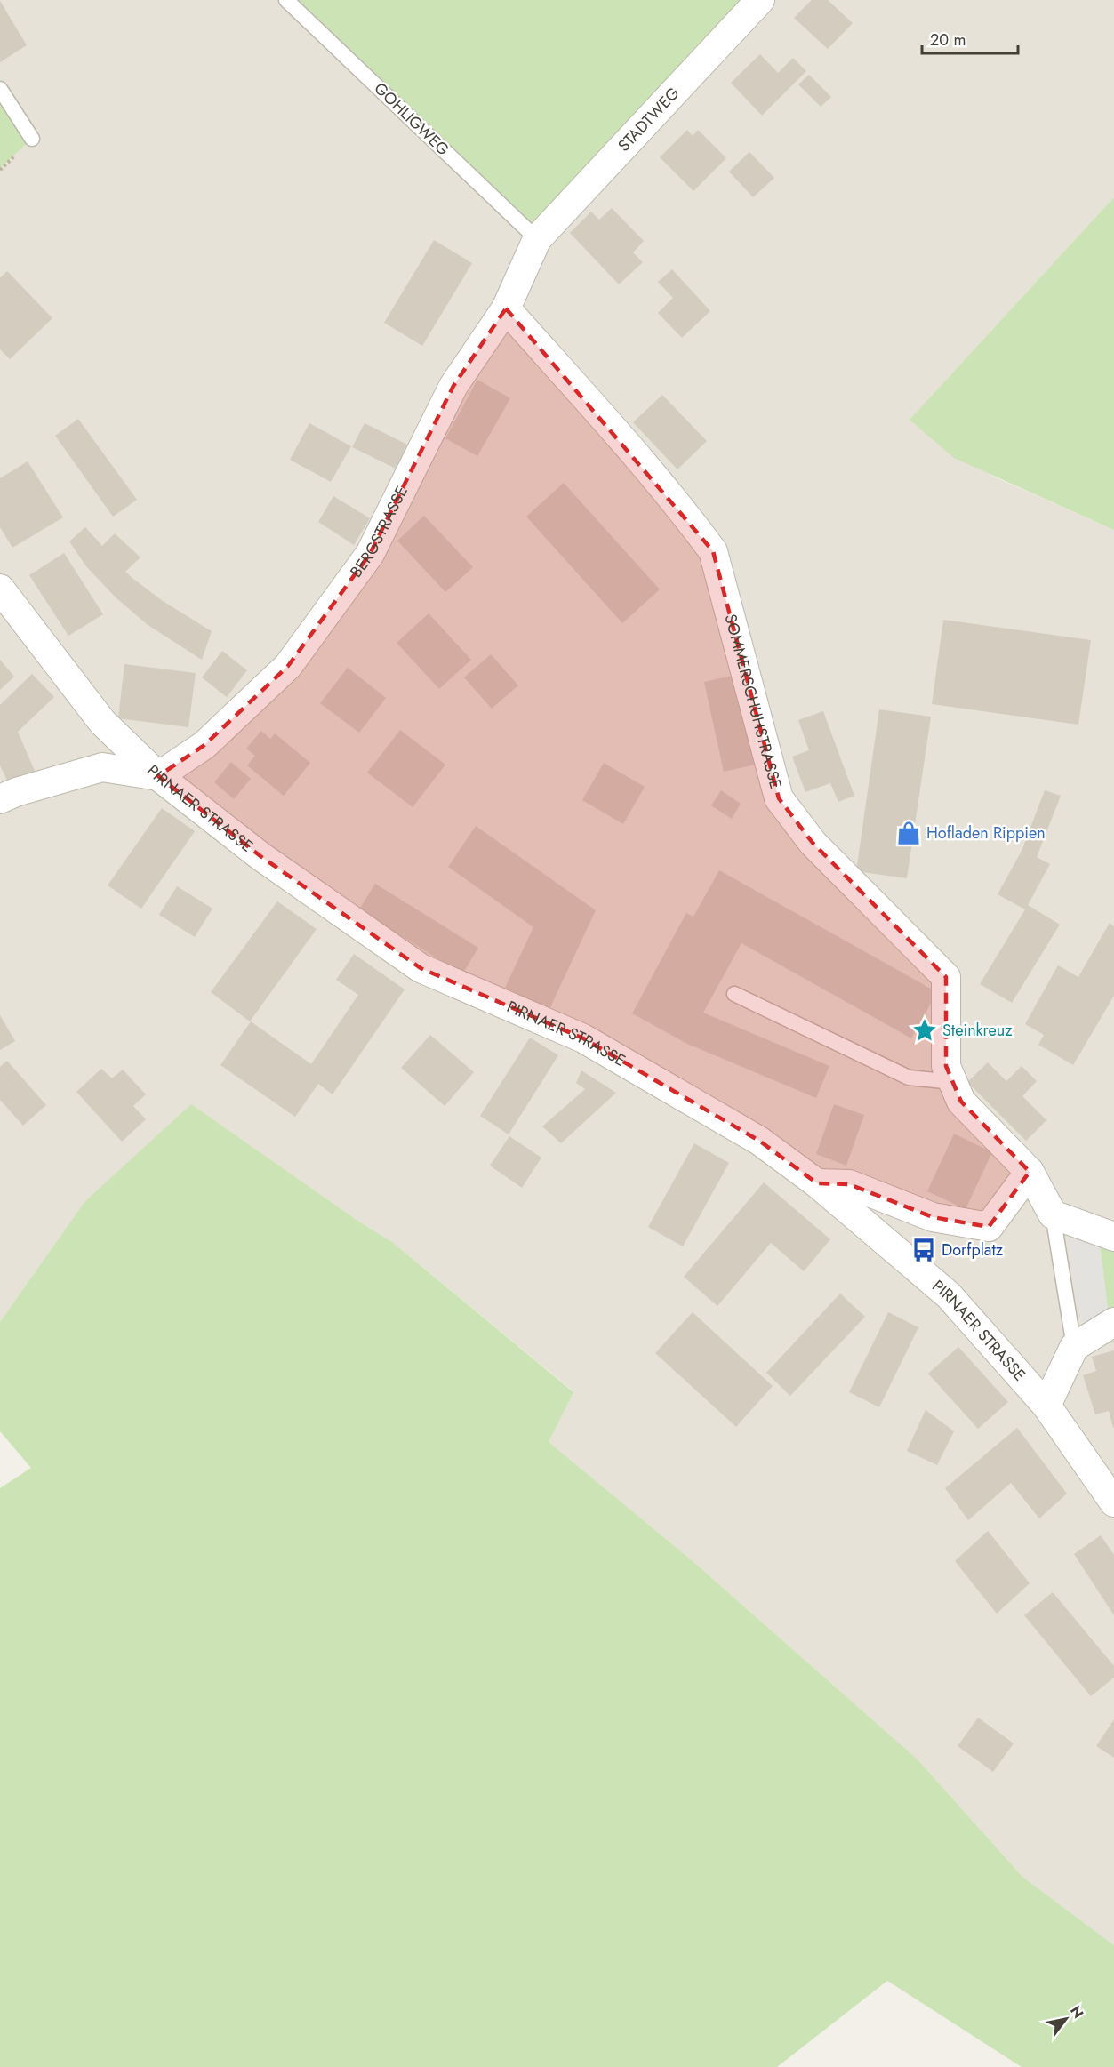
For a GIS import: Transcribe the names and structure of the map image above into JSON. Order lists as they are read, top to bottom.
{
  "streets": {
    "street": [
      "STADTWEG",
      "BERGSTRASSE",
      "SOMMERSCHUHSTRASSE",
      "PIRNAER STRASSE"
    ],
    "lane": ["GOHLIGWEG"]
  },
  "crossings": [
    ["GOHLIGWEG", "STADTWEG"],
    ["GOHLIGWEG", "BERGSTRASSE"],
    ["STADTWEG", "BERGSTRASSE"],
    ["BERGSTRASSE", "SOMMERSCHUHSTRASSE"],
    ["BERGSTRASSE", "PIRNAER STRASSE"]
  ],
  "places": {
    "shop": ["Hofladen Rippien"],
    "place": ["Steinkreuz"],
    "bus stop": ["Dorfplatz"]
  },
  "scale_bar": "20 m",
  "north": "top right"
}
